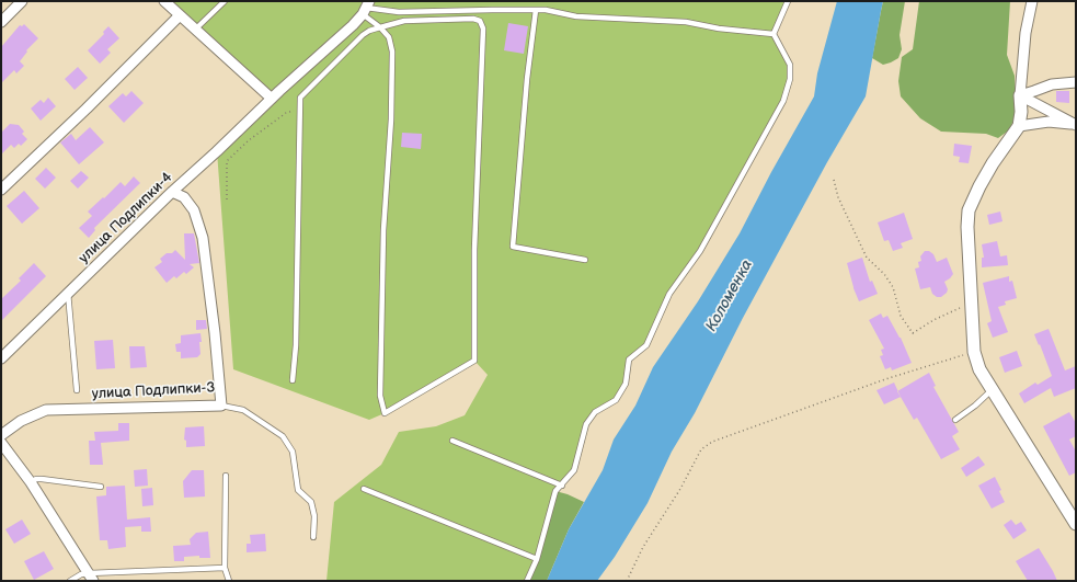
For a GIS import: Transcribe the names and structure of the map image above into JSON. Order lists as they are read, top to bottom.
{
  "streets": {
    "street": ["улица Подлипки-4", "улица Подлипки-3"]
  },
  "crossings": [
    ["улица Подлипки-4", "улица Подлипки-3"]
  ],
  "water": ["Коломенка"]
}
